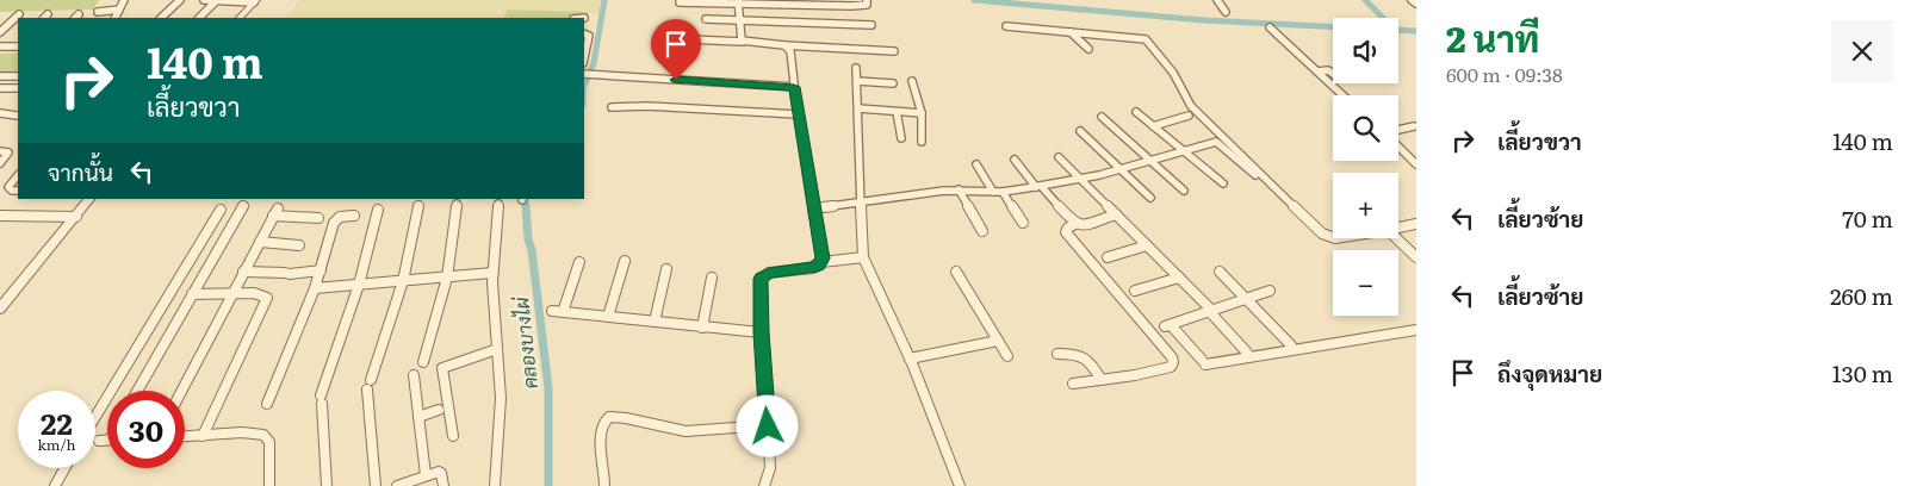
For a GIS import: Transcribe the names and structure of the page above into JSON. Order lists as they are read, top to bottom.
{
  "water": ["คลองบางไผ่"],
  "page": {
    "heading": ["2 นาที", "600 m · 09:38"],
    "map_buttons": ["+", "−"],
    "turn": ["140 m", "เลี้ยวขวา"],
    "list": [
      {
        "name": "เลี้ยวขวา",
        "value": "140 m"
      },
      {
        "name": "เลี้ยวซ้าย",
        "value": "70 m"
      },
      {
        "name": "เลี้ยวซ้าย",
        "value": "260 m"
      },
      {
        "name": "ถึงจุดหมาย",
        "value": "130 m"
      }
    ],
    "then": "จากนั้น",
    "speed": "22 km/h",
    "limit": "30"
  }
}
